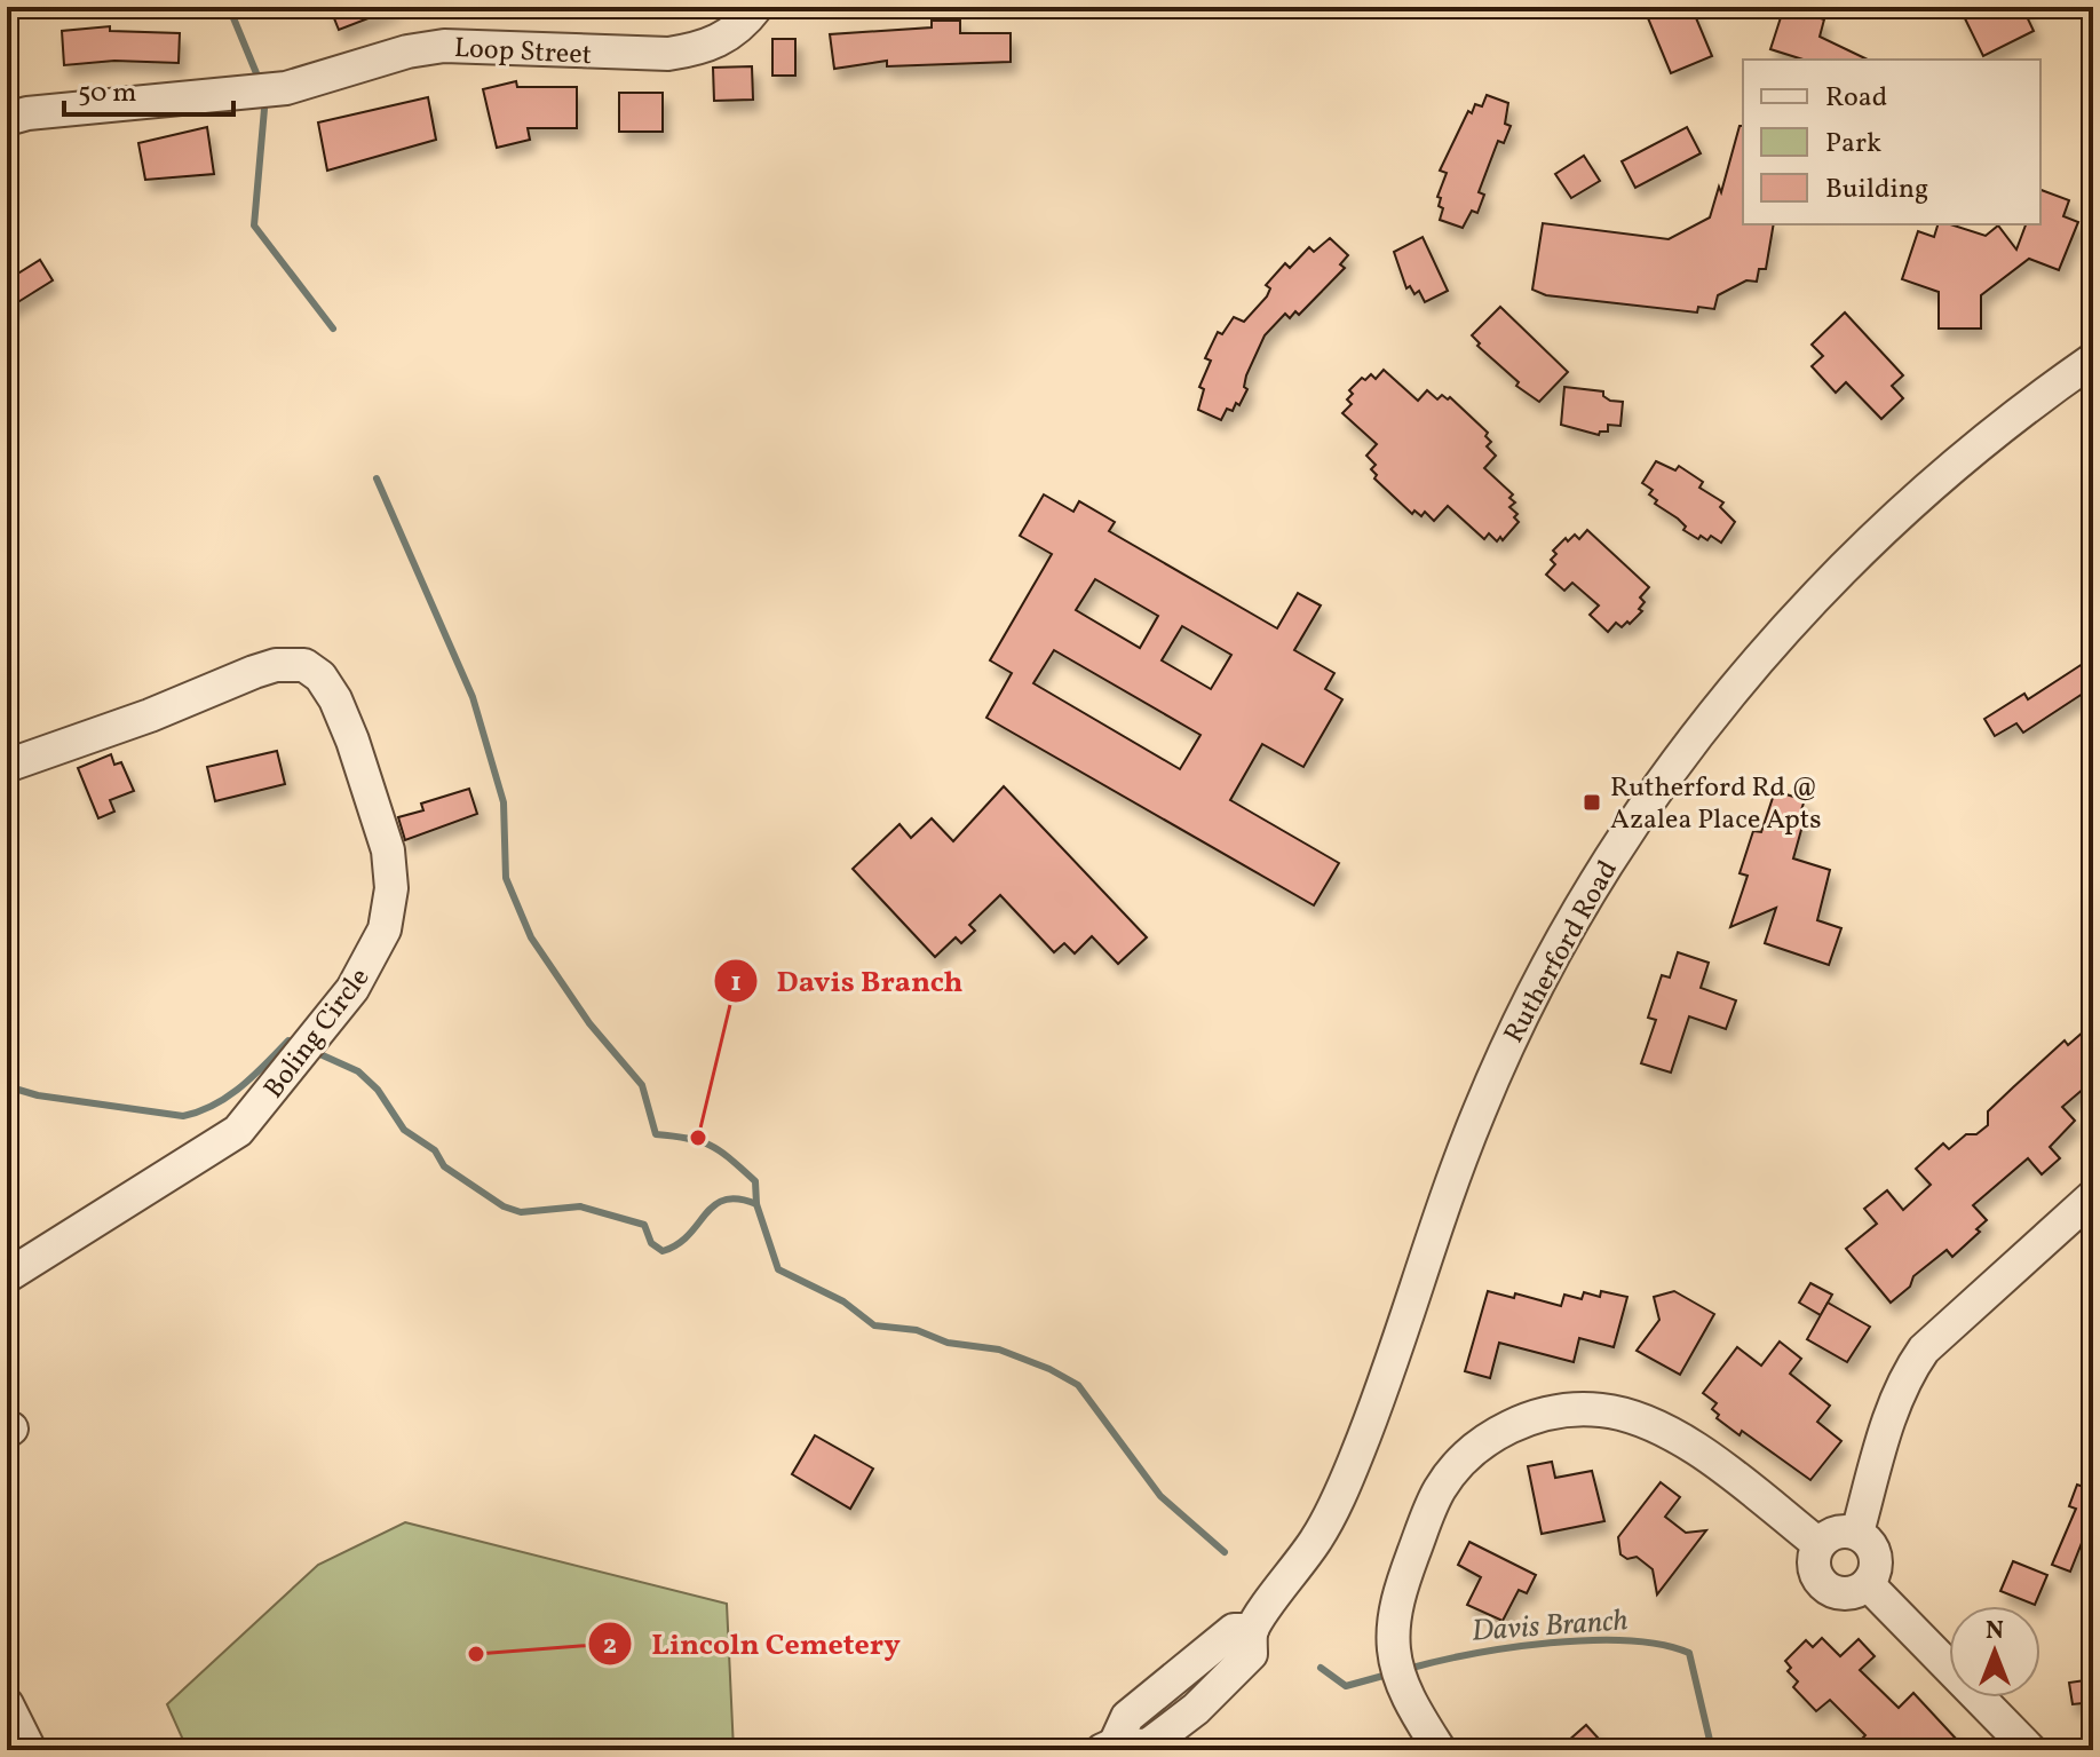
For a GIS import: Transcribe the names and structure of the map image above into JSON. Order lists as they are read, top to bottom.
{
  "streets": {
    "street": ["Loop Street", "Rutherford Road", "Boling Circle"]
  },
  "water": ["Davis Branch"],
  "places": {
    "transit": ["Rutherford Rd @ Azalea Place Apts"],
    "other": ["Davis Branch", "Lincoln Cemetery"]
  },
  "legend": ["Road", "Park", "Building"],
  "scale_bar": "50 m",
  "north": "top"
}
